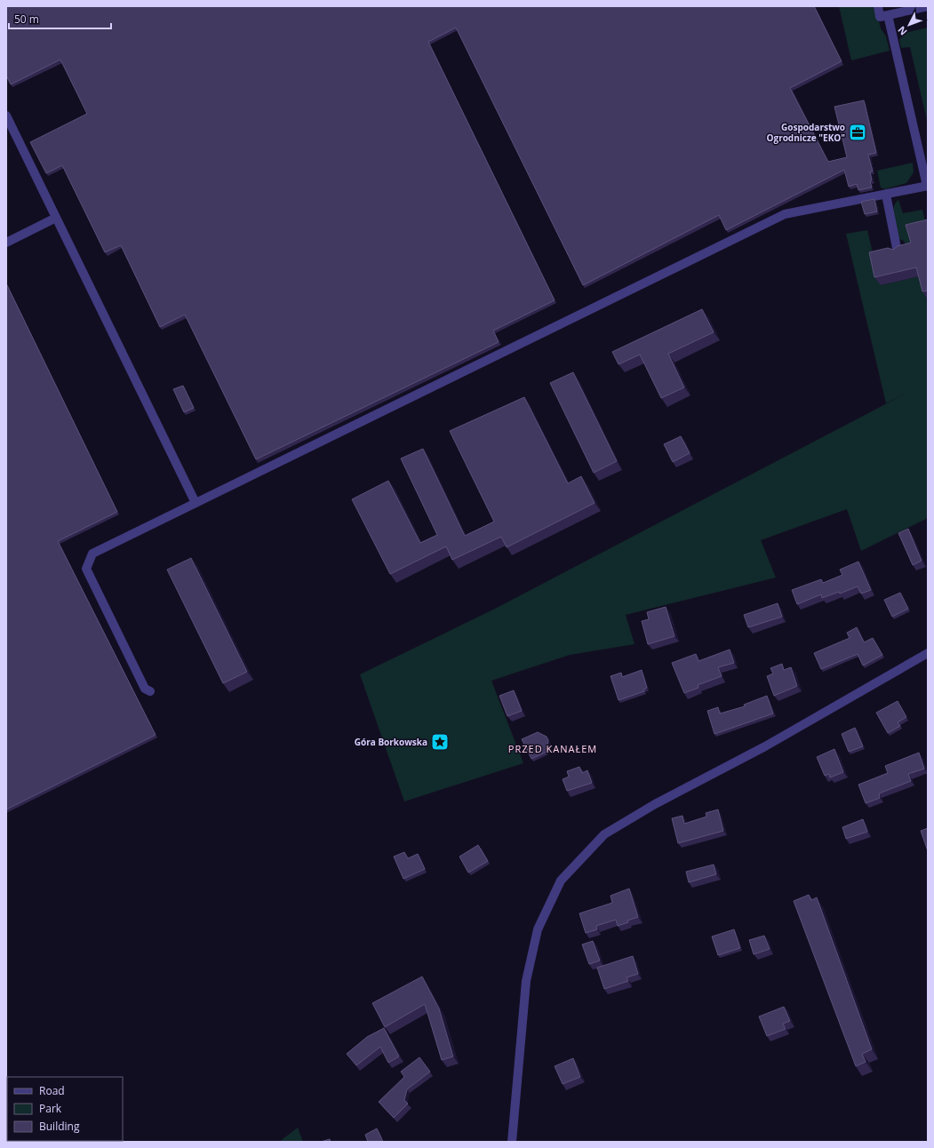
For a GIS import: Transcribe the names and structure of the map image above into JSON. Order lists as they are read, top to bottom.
{
  "districts": ["PRZED KANAŁEM"],
  "places": {
    "office": ["Gospodarstwo Ogrodnicze \"EKO\""],
    "place": ["Góra Borkowska"]
  },
  "legend": ["Road", "Park", "Building"],
  "scale_bar": "50 m",
  "north": "bottom left"
}
